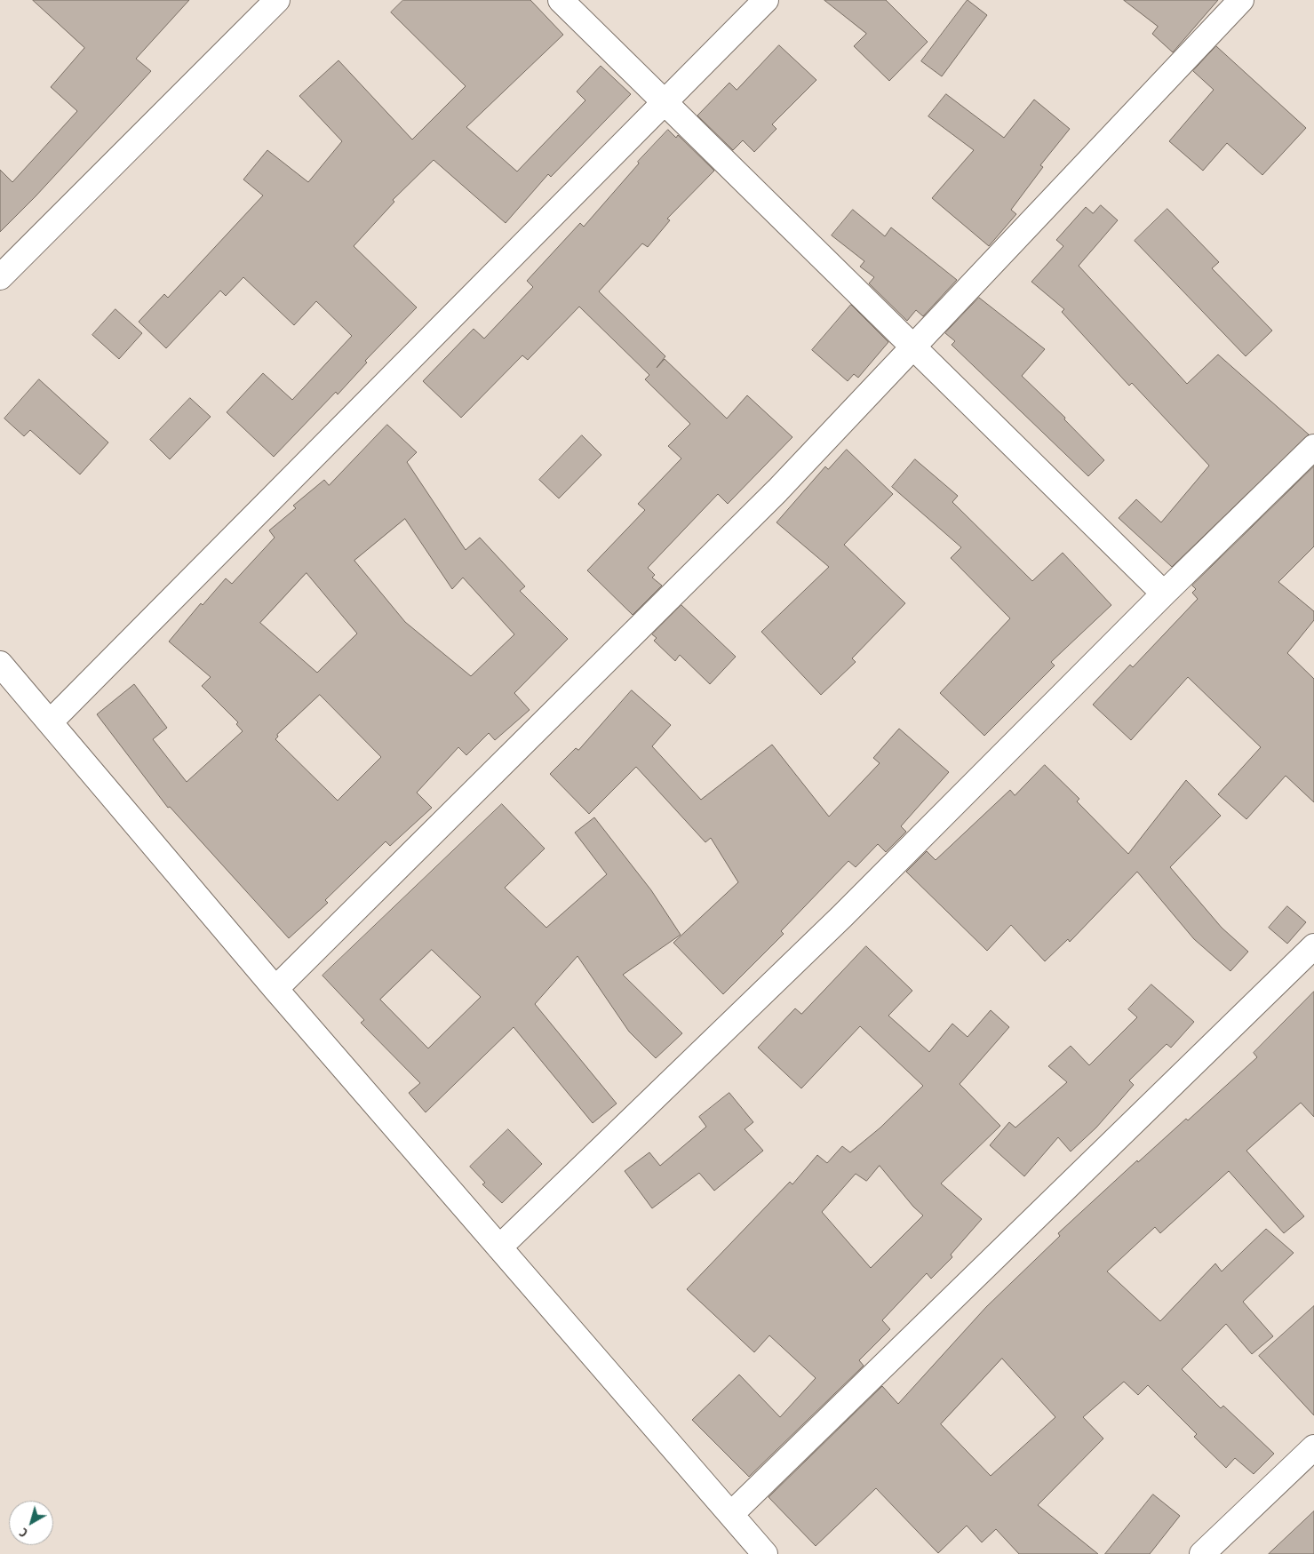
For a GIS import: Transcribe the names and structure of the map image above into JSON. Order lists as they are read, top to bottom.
{
  "north": "bottom left"
}
